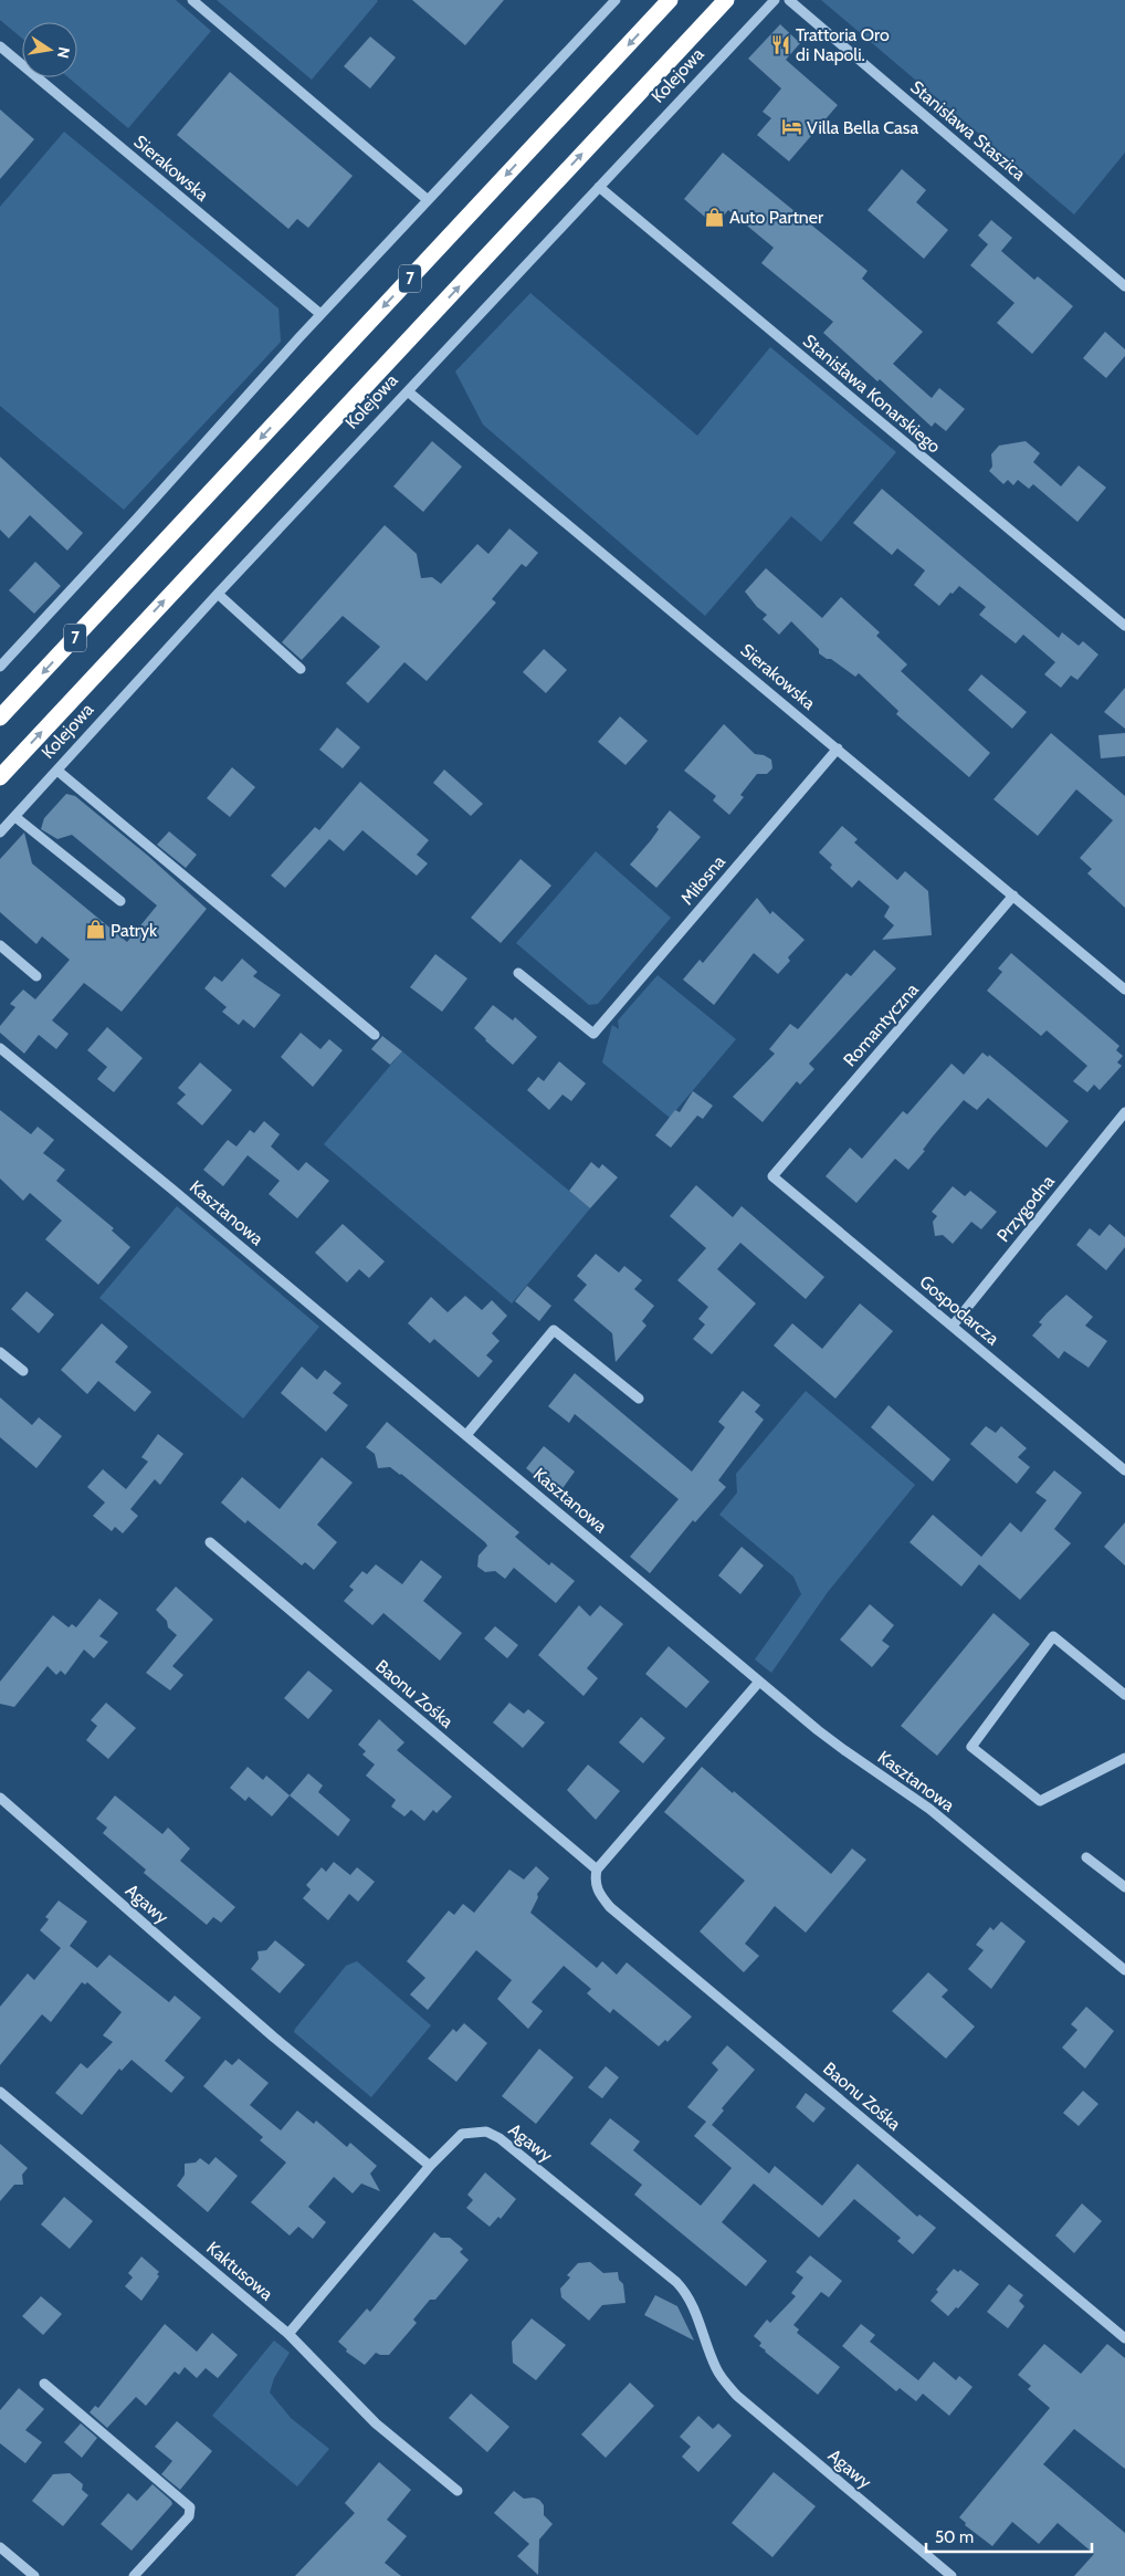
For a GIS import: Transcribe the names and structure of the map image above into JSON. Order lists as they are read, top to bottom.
{
  "streets": {
    "highway": ["Kolejowa", "7"],
    "street": [
      "Stanisława Staszica",
      "Sierakowska",
      "Stanisława Konarskiego",
      "Miłosna",
      "Romantyczna",
      "Przygodna",
      "Kasztanowa",
      "Gospodarcza",
      "Baonu Zośka",
      "Agawy",
      "Kaktusowa"
    ]
  },
  "crossings": [
    ["Kolejowa", "Sierakowska"],
    ["Kolejowa", "Stanisława Konarskiego"],
    ["Sierakowska", "Miłosna"],
    ["Sierakowska", "Romantyczna"],
    ["Romantyczna", "Gospodarcza"],
    ["Przygodna", "Gospodarcza"]
  ],
  "places": {
    "restaurant": ["Trattoria Oro di Napoli."],
    "hotel": ["Villa Bella Casa"],
    "shop": ["Auto Partner", "Patryk"]
  },
  "scale_bar": "50 m",
  "north": "right"
}
